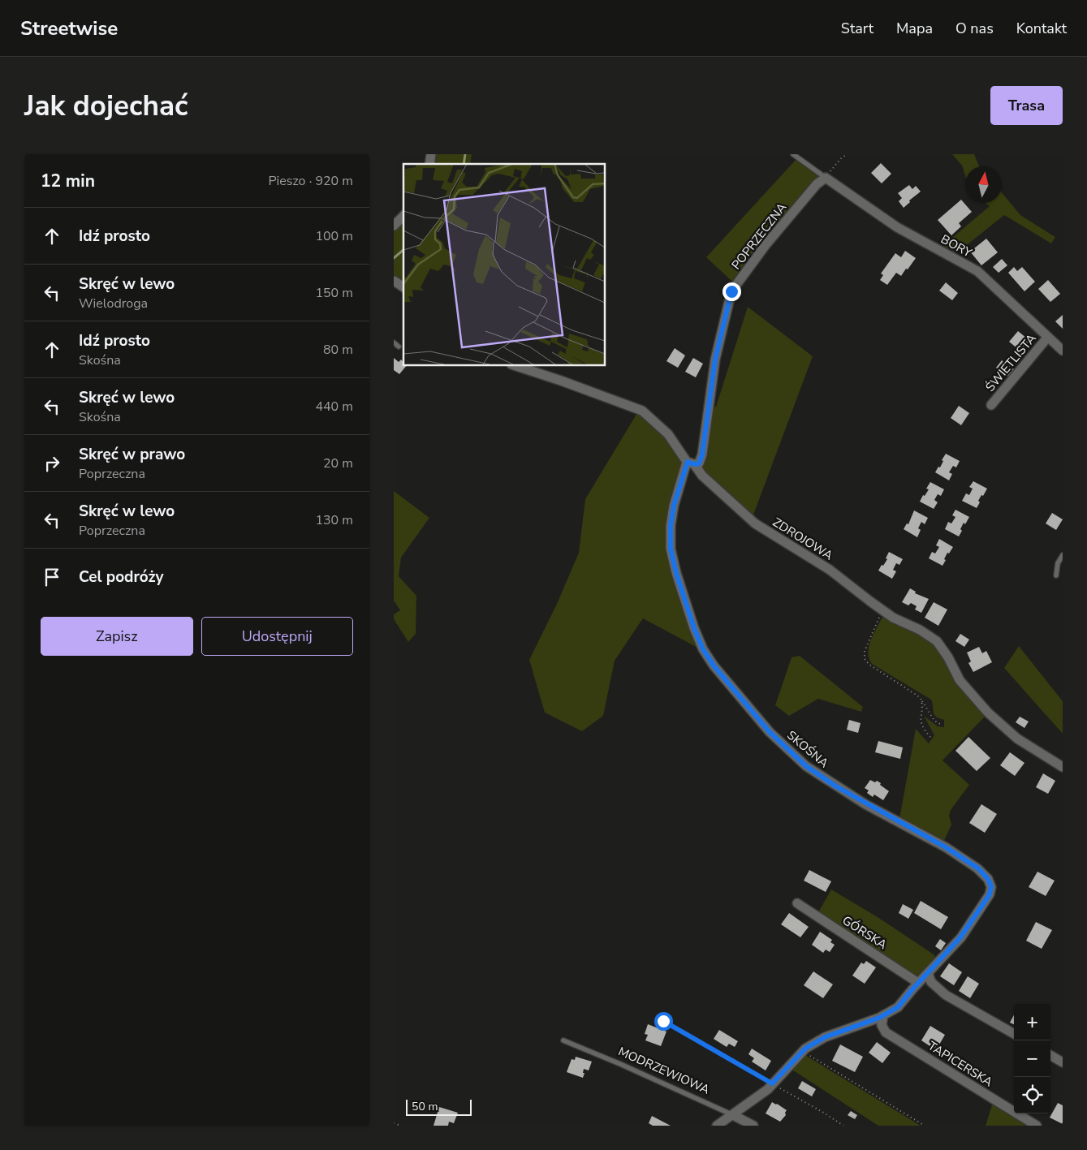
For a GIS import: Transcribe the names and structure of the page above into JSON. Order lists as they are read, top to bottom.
{
  "streets": {
    "street": [
      "POPRZECZNA",
      "BORY",
      "ŚWIETLISTA",
      "ZDROJOWA",
      "SKOŚNA",
      "GÓRSKA",
      "TAPICERSKA",
      "MODRZEWIOWA"
    ]
  },
  "crossings": [
    ["POPRZECZNA", "BORY"],
    ["POPRZECZNA", "ZDROJOWA"],
    ["POPRZECZNA", "SKOŚNA"],
    ["BORY", "ŚWIETLISTA"],
    ["ZDROJOWA", "SKOŚNA"],
    ["SKOŚNA", "GÓRSKA"],
    ["SKOŚNA", "TAPICERSKA"],
    ["SKOŚNA", "MODRZEWIOWA"]
  ],
  "scale_bar": "50 m",
  "north": "top",
  "page": {
    "header": "Streetwise",
    "nav": [
      "Start",
      "Mapa",
      "O nas",
      "Kontakt"
    ],
    "buttons": [
      "Trasa",
      ["Zapisz", "Udostępnij"]
    ],
    "title": "Jak dojechać",
    "heading": ["12 min", "Pieszo · 920 m"],
    "list": [
      ["Idź prosto", "100 m"],
      ["Skręć w lewo", "Wielodroga", "150 m"],
      ["Idź prosto", "Skośna", "80 m"],
      ["Skręć w lewo", "Skośna", "440 m"],
      ["Skręć w prawo", "Poprzeczna", "20 m"],
      ["Skręć w lewo", "Poprzeczna", "130 m"],
      "Cel podróży"
    ],
    "map_buttons": ["+", "−"],
    "scale": "50 m"
  }
}
